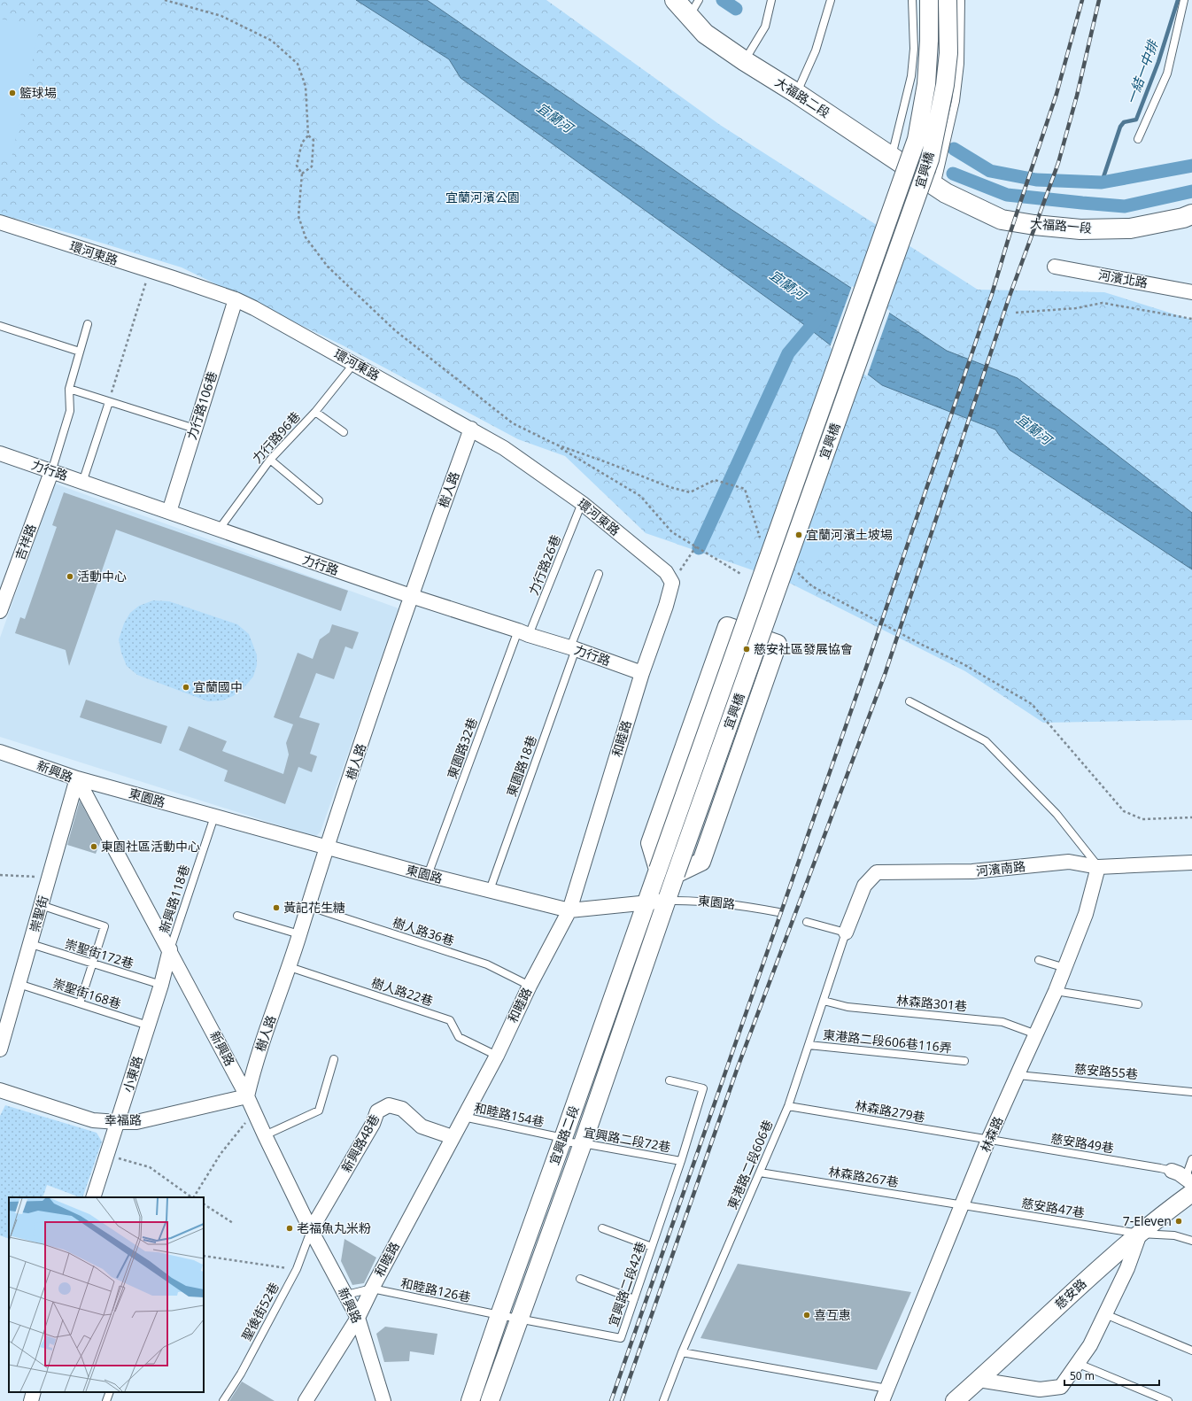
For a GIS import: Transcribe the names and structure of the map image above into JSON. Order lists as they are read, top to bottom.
{
  "streets": {
    "main road": ["大福路二段", "大福路一段"],
    "street": [
      "宜興橋",
      "環河東路",
      "河濱北路",
      "力行路106巷",
      "力行路",
      "樹人路",
      "吉祥路",
      "和睦路",
      "新興路",
      "東園路",
      "河濱南路",
      "崇聖街",
      "小東路",
      "幸福路",
      "林森路",
      "宜興路二段",
      "新興路48巷",
      "慈安路"
    ],
    "lane": [
      "力行路96巷",
      "力行路26巷",
      "東園路32巷",
      "東園路18巷",
      "新興路118巷",
      "樹人路36巷",
      "崇聖街172巷",
      "樹人路22巷",
      "崇聖街168巷",
      "林森路301巷",
      "東港路二段606巷116弄",
      "慈安路55巷",
      "林森路279巷",
      "和睦路154巷",
      "宜興路二段72巷",
      "慈安路49巷",
      "東港路二段606巷",
      "林森路267巷",
      "慈安路47巷",
      "宜興路二段42巷",
      "和睦路126巷",
      "聖後街52巷"
    ]
  },
  "crossings": [
    ["大福路二段", "大福路一段"],
    ["宜興橋", "宜興路二段"],
    ["環河東路", "力行路106巷"],
    ["環河東路", "力行路96巷"],
    ["環河東路", "樹人路"],
    ["環河東路", "力行路26巷"],
    ["環河東路", "和睦路"],
    ["力行路106巷", "力行路"],
    ["力行路96巷", "力行路"],
    ["力行路", "樹人路"],
    ["力行路", "吉祥路"],
    ["力行路", "力行路26巷"],
    ["力行路", "和睦路"],
    ["力行路", "東園路32巷"],
    ["力行路", "東園路18巷"],
    ["樹人路", "新興路"],
    ["樹人路", "東園路"],
    ["樹人路", "樹人路36巷"],
    ["樹人路", "樹人路22巷"],
    ["樹人路", "幸福路"],
    ["力行路26巷", "東園路32巷"],
    ["和睦路", "新興路"],
    ["和睦路", "東園路"],
    ["和睦路", "樹人路36巷"],
    ["和睦路", "樹人路22巷"],
    ["和睦路", "和睦路154巷"],
    ["和睦路", "新興路48巷"],
    ["和睦路", "和睦路126巷"],
    ["東園路32巷", "東園路"],
    ["東園路18巷", "東園路"],
    ["新興路", "東園路"],
    ["新興路", "新興路118巷"],
    ["新興路", "崇聖街"],
    ["新興路", "小東路"],
    ["新興路", "幸福路"],
    ["新興路", "新興路48巷"],
    ["新興路", "和睦路126巷"],
    ["新興路", "聖後街52巷"],
    ["東園路", "新興路118巷"],
    ["東園路", "崇聖街"],
    ["東園路", "宜興路二段"],
    ["河濱南路", "林森路"],
    ["河濱南路", "東港路二段606巷"],
    ["新興路118巷", "小東路"],
    ["崇聖街", "崇聖街172巷"],
    ["崇聖街", "崇聖街168巷"],
    ["崇聖街172巷", "小東路"],
    ["崇聖街168巷", "小東路"],
    ["林森路301巷", "林森路"],
    ["林森路301巷", "東港路二段606巷"],
    ["東港路二段606巷116弄", "東港路二段606巷"],
    ["慈安路55巷", "林森路"],
    ["小東路", "幸福路"],
    ["林森路279巷", "林森路"],
    ["林森路279巷", "慈安路49巷"],
    ["林森路279巷", "東港路二段606巷"],
    ["和睦路154巷", "宜興路二段"],
    ["和睦路154巷", "宜興路二段72巷"],
    ["林森路", "慈安路49巷"],
    ["林森路", "林森路267巷"],
    ["林森路", "慈安路47巷"],
    ["宜興路二段", "宜興路二段72巷"],
    ["宜興路二段", "宜興路二段42巷"],
    ["宜興路二段", "和睦路126巷"],
    ["宜興路二段72巷", "宜興路二段42巷"],
    ["新興路48巷", "聖後街52巷"],
    ["東港路二段606巷", "林森路267巷"],
    ["林森路267巷", "慈安路47巷"],
    ["慈安路47巷", "慈安路"],
    ["宜興路二段42巷", "和睦路126巷"]
  ],
  "water": ["一結一中排", "宜蘭河"],
  "parks": ["宜蘭河濱公園"],
  "places": [
    "籃球場",
    "宜蘭河濱土坡場",
    "活動中心",
    "慈安社區發展協會",
    "宜蘭國中",
    "東園社區活動中心",
    "黃記花生糖",
    "7-Eleven",
    "老福魚丸米粉",
    "喜互惠"
  ],
  "scale_bar": "50 m"
}
